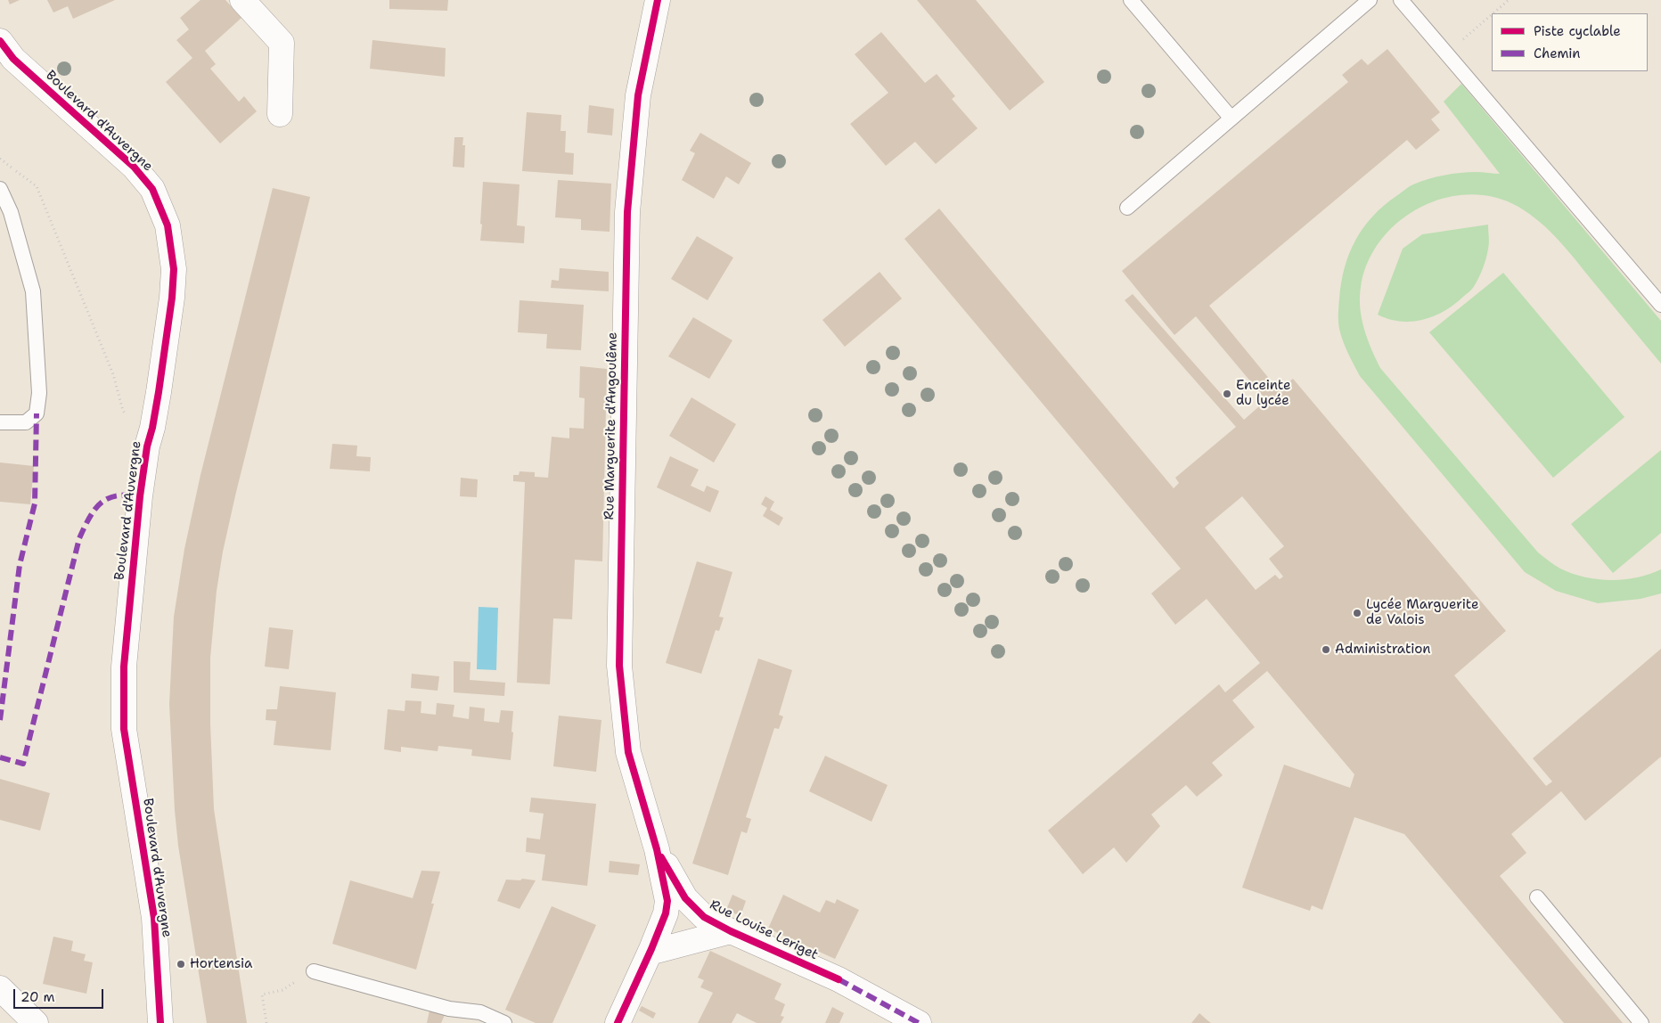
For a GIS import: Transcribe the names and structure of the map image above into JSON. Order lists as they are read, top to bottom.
{
  "streets": {
    "street": ["Boulevard d'Auvergne", "Rue Marguerite d'Angoulême", "Rue Louise Leriget"]
  },
  "crossings": [
    ["Rue Marguerite d'Angoulême", "Rue Louise Leriget"]
  ],
  "places": [
    "Enceinte du lycée",
    "Lycée Marguerite de Valois",
    "Administration",
    "Hortensia"
  ],
  "legend": ["Piste cyclable", "Chemin"],
  "scale_bar": "20 m"
}
